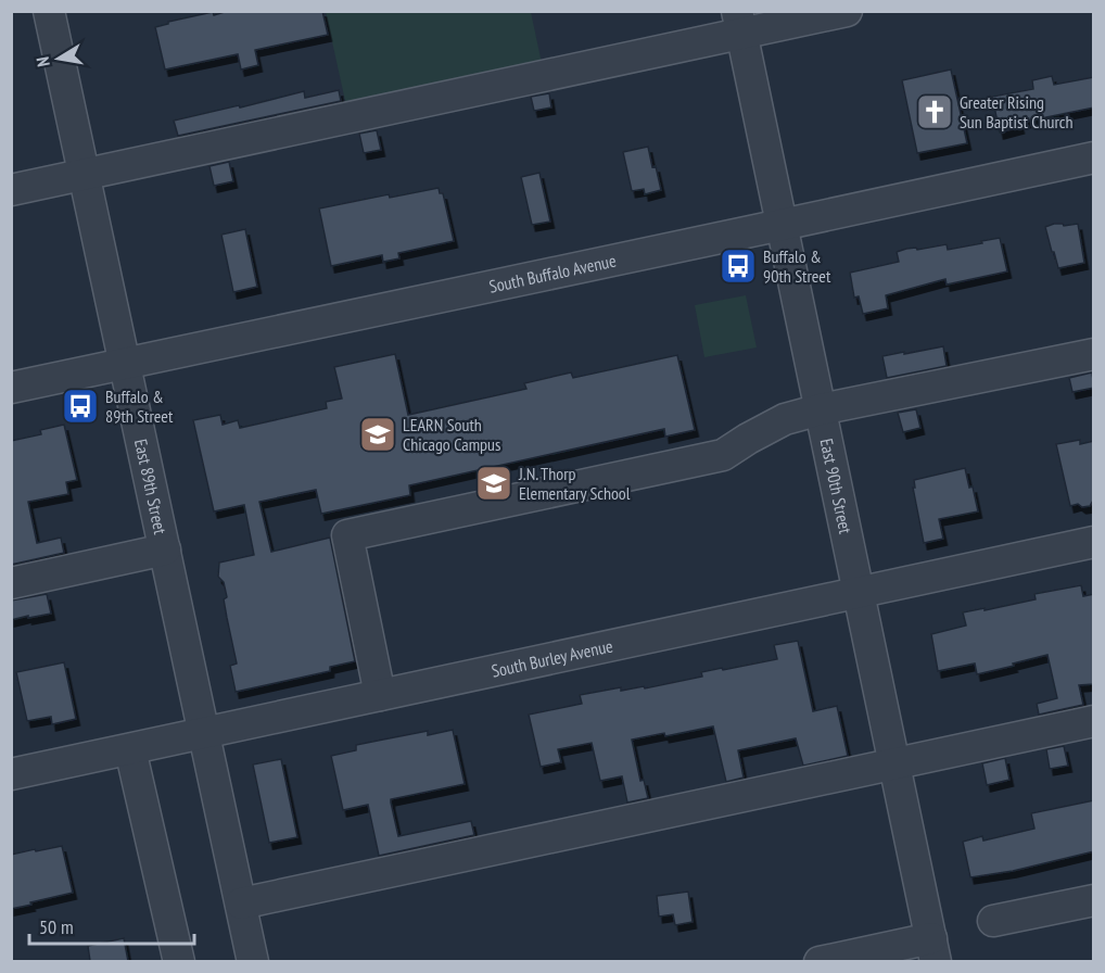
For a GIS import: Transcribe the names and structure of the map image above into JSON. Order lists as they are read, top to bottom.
{
  "streets": {
    "street": [
      "South Buffalo Avenue",
      "East 89th Street",
      "East 90th Street",
      "South Burley Avenue"
    ]
  },
  "crossings": [
    ["South Buffalo Avenue", "East 89th Street"],
    ["South Buffalo Avenue", "East 90th Street"],
    ["East 89th Street", "South Burley Avenue"],
    ["East 90th Street", "South Burley Avenue"]
  ],
  "places": {
    "church": ["Greater Rising Sun Baptist Church"],
    "bus stop": ["Buffalo & 90th Street", "Buffalo & 89th Street"],
    "school or university": ["LEARN South Chicago Campus", "J.N. Thorp Elementary School"]
  },
  "scale_bar": "50 m",
  "north": "left"
}
